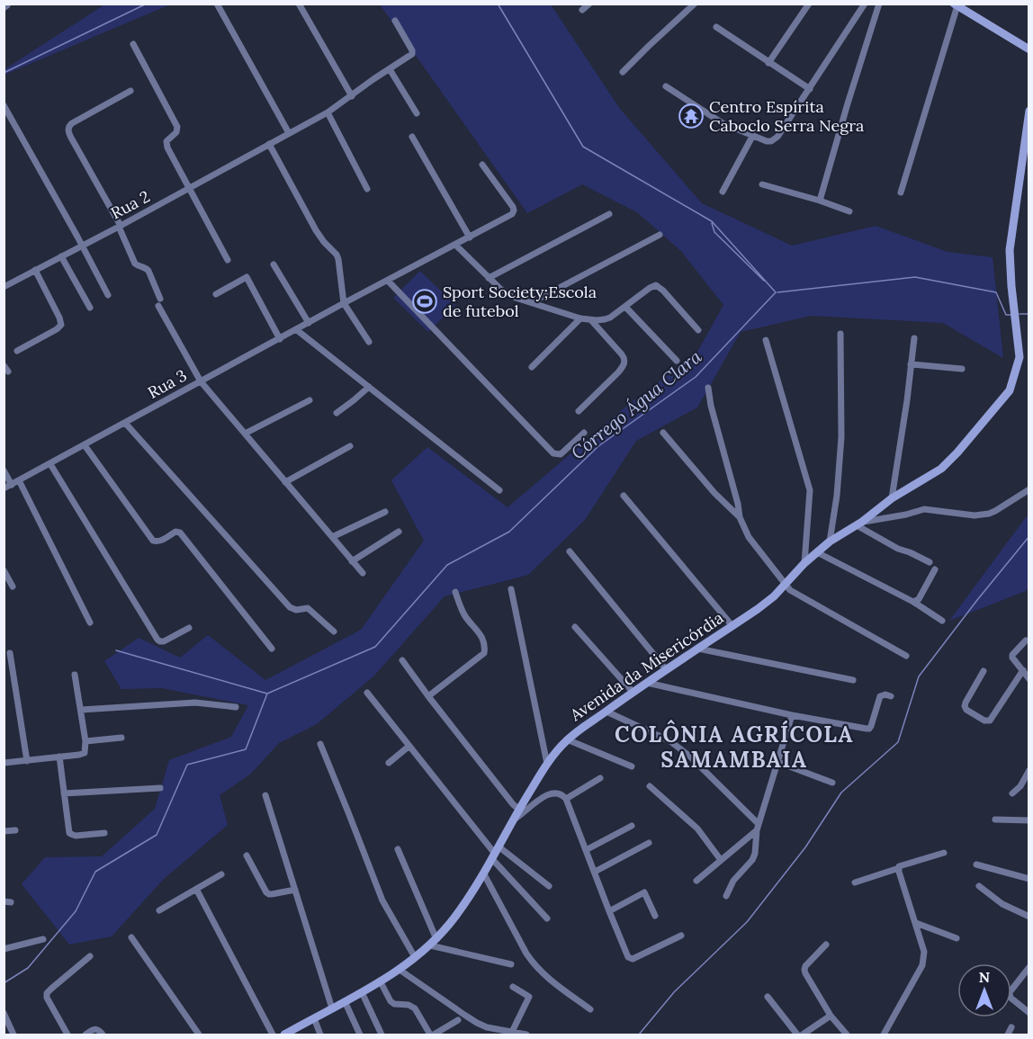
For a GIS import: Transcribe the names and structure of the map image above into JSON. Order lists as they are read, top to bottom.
{
  "streets": {
    "street": ["Rua 2", "Rua 3", "Avenida da Misericórdia"]
  },
  "districts": ["COLÔNIA AGRÍCOLA SAMAMBAIA"],
  "water": ["Córrego Água Clara"],
  "places": {
    "temple": ["Centro Espírita Caboclo Serra Negra"],
    "sports": ["Sport Society;Escola de futebol"]
  },
  "north": "top"
}
